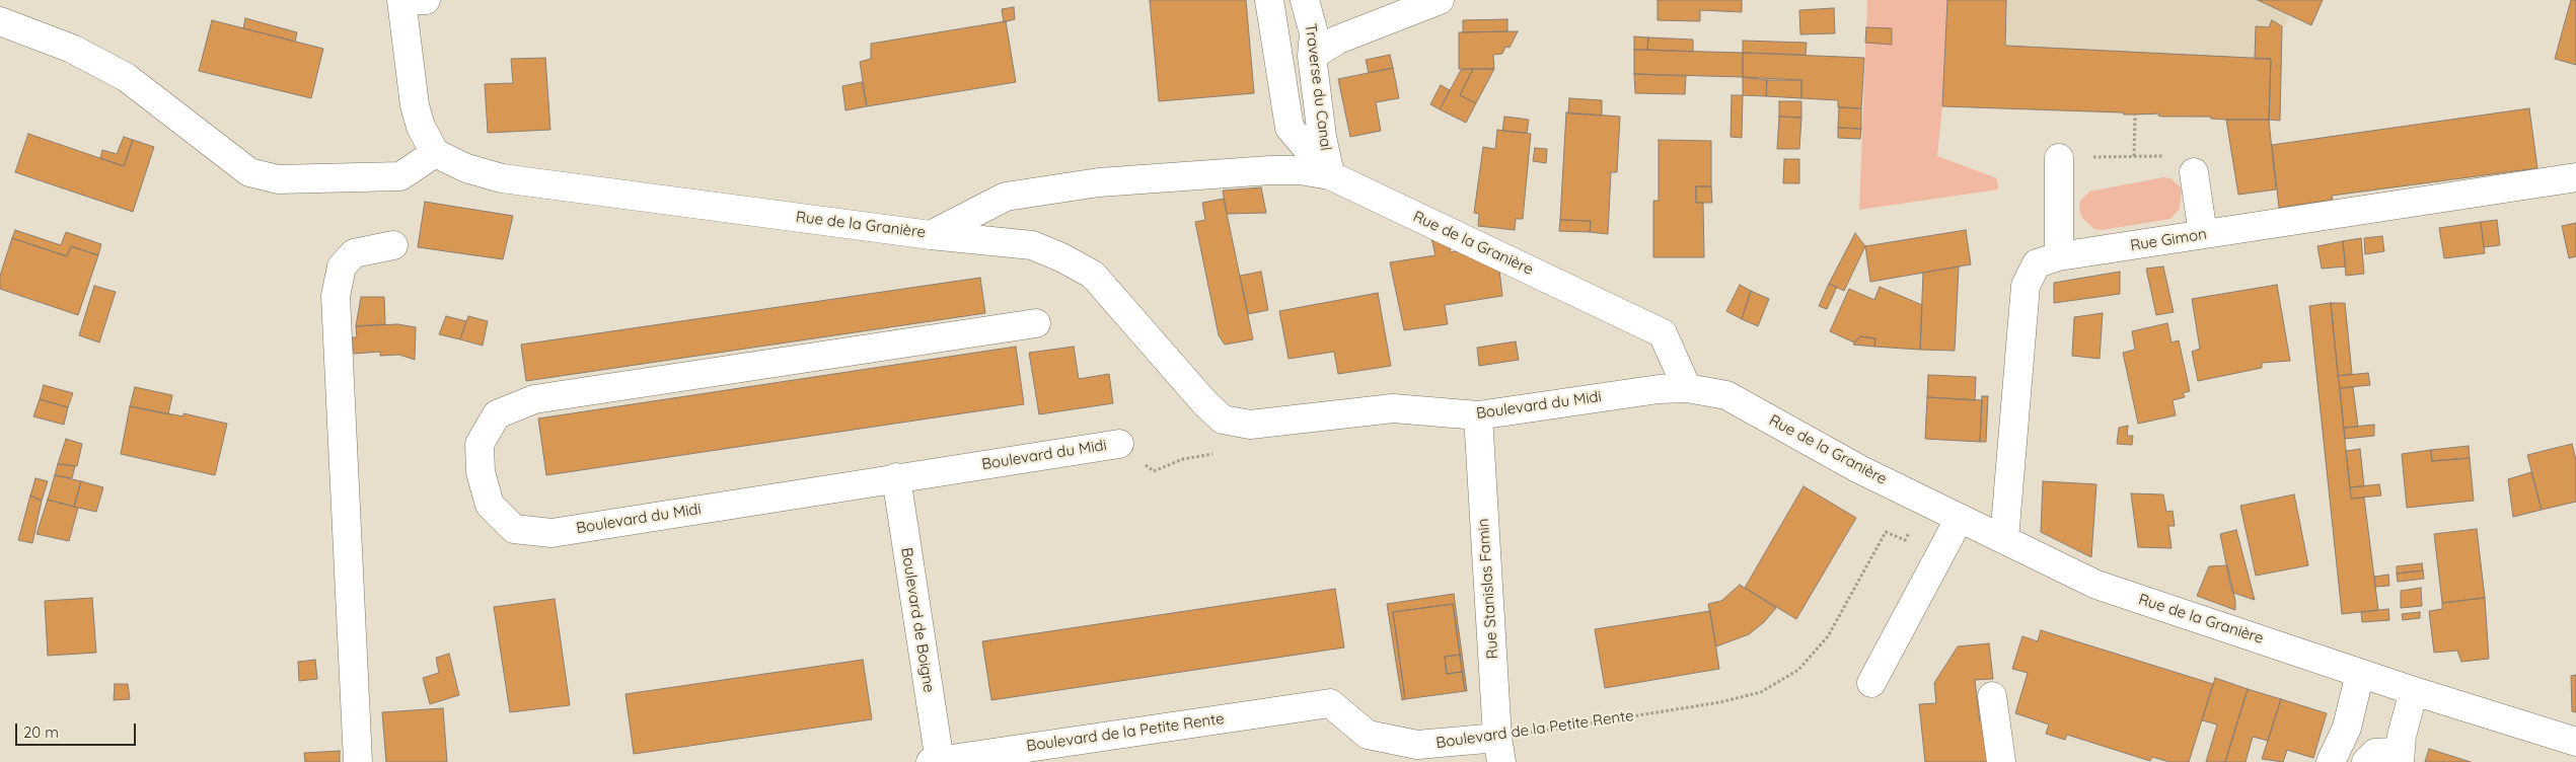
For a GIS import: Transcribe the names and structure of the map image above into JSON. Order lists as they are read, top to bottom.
{
  "streets": {
    "street": [
      "Traverse du Canal",
      "Rue de la Granière",
      "Rue Gimon",
      "Boulevard du Midi",
      "Rue Stanislas Famin",
      "Boulevard de Boigne",
      "Boulevard de la Petite Rente"
    ]
  },
  "crossings": [
    ["Traverse du Canal", "Rue de la Granière"],
    ["Rue de la Granière", "Rue Gimon"],
    ["Rue de la Granière", "Boulevard du Midi"],
    ["Rue de la Granière", "Boulevard de la Petite Rente"],
    ["Boulevard du Midi", "Rue Stanislas Famin"],
    ["Boulevard du Midi", "Boulevard de Boigne"],
    ["Rue Stanislas Famin", "Boulevard de la Petite Rente"],
    ["Boulevard de Boigne", "Boulevard de la Petite Rente"]
  ],
  "scale_bar": "20 m"
}
